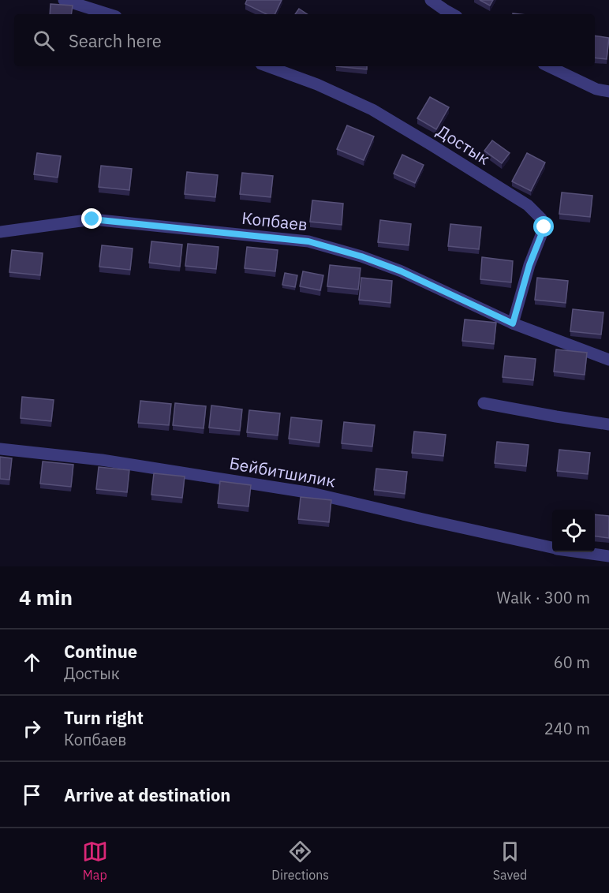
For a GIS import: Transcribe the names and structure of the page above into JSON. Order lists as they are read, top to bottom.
{
  "streets": {
    "street": ["Достык", "Копбаев", "Бейбитшилик"]
  },
  "crossings": [
    ["Достык", "Копбаев"]
  ],
  "page": {
    "search": "Search here",
    "heading": ["4 min", "Walk · 300 m"],
    "list": [
      ["Continue", "Достык", "60 m"],
      ["Turn right", "Копбаев", "240 m"],
      "Arrive at destination"
    ],
    "nav": ["Map", "Directions", "Saved"]
  }
}
